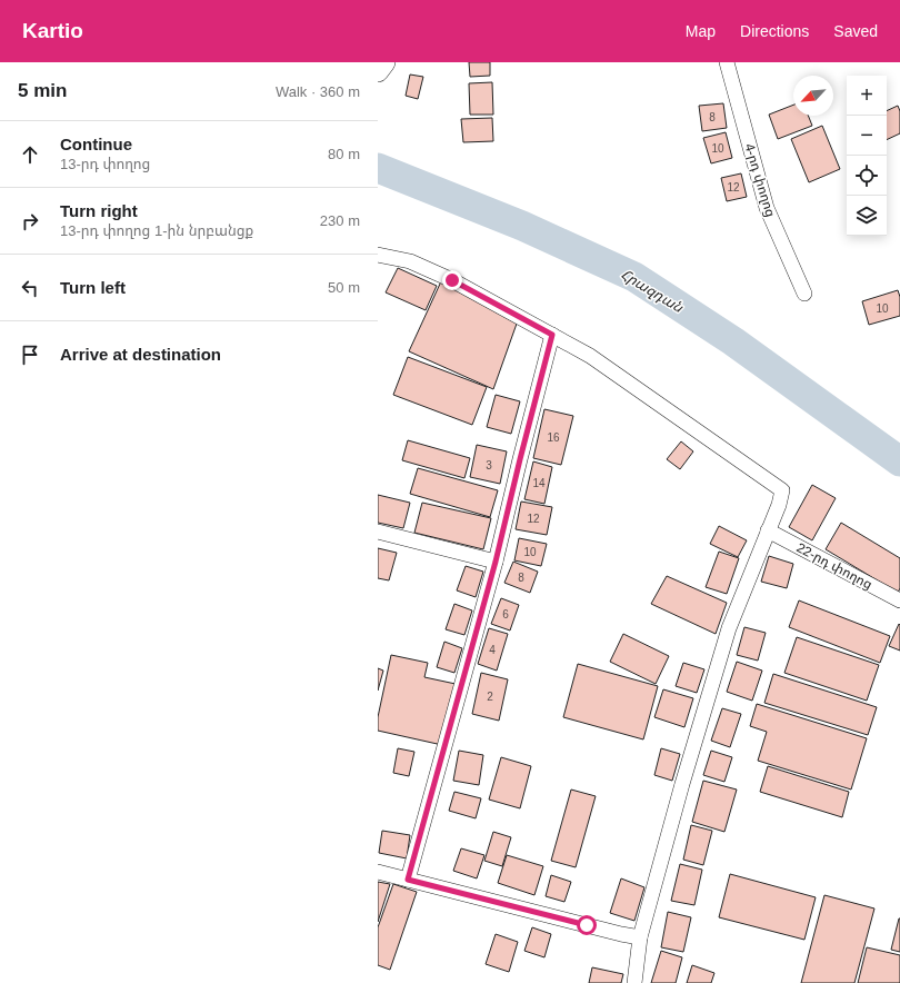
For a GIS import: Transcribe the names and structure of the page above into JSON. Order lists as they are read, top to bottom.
{
  "streets": {
    "street": ["4-րդ փողոց", "22-րդ փողոց"]
  },
  "water": ["Հրազդան"],
  "house_numbers": [
    "8",
    "10",
    "12",
    "10",
    "16",
    "3",
    "14",
    "12",
    "10",
    "8",
    "6",
    "4",
    "2"
  ],
  "north": "bottom left",
  "page": {
    "header": "Kartio",
    "nav": ["Map", "Directions", "Saved"],
    "heading": ["5 min", "Walk · 360 m"],
    "map_buttons": ["+", "−"],
    "list": [
      ["Continue", "13-րդ փողոց", "80 m"],
      ["Turn right", "13-րդ փողոց 1-ին նրբանցք", "230 m"],
      ["Turn left", "50 m"],
      "Arrive at destination"
    ]
  }
}
